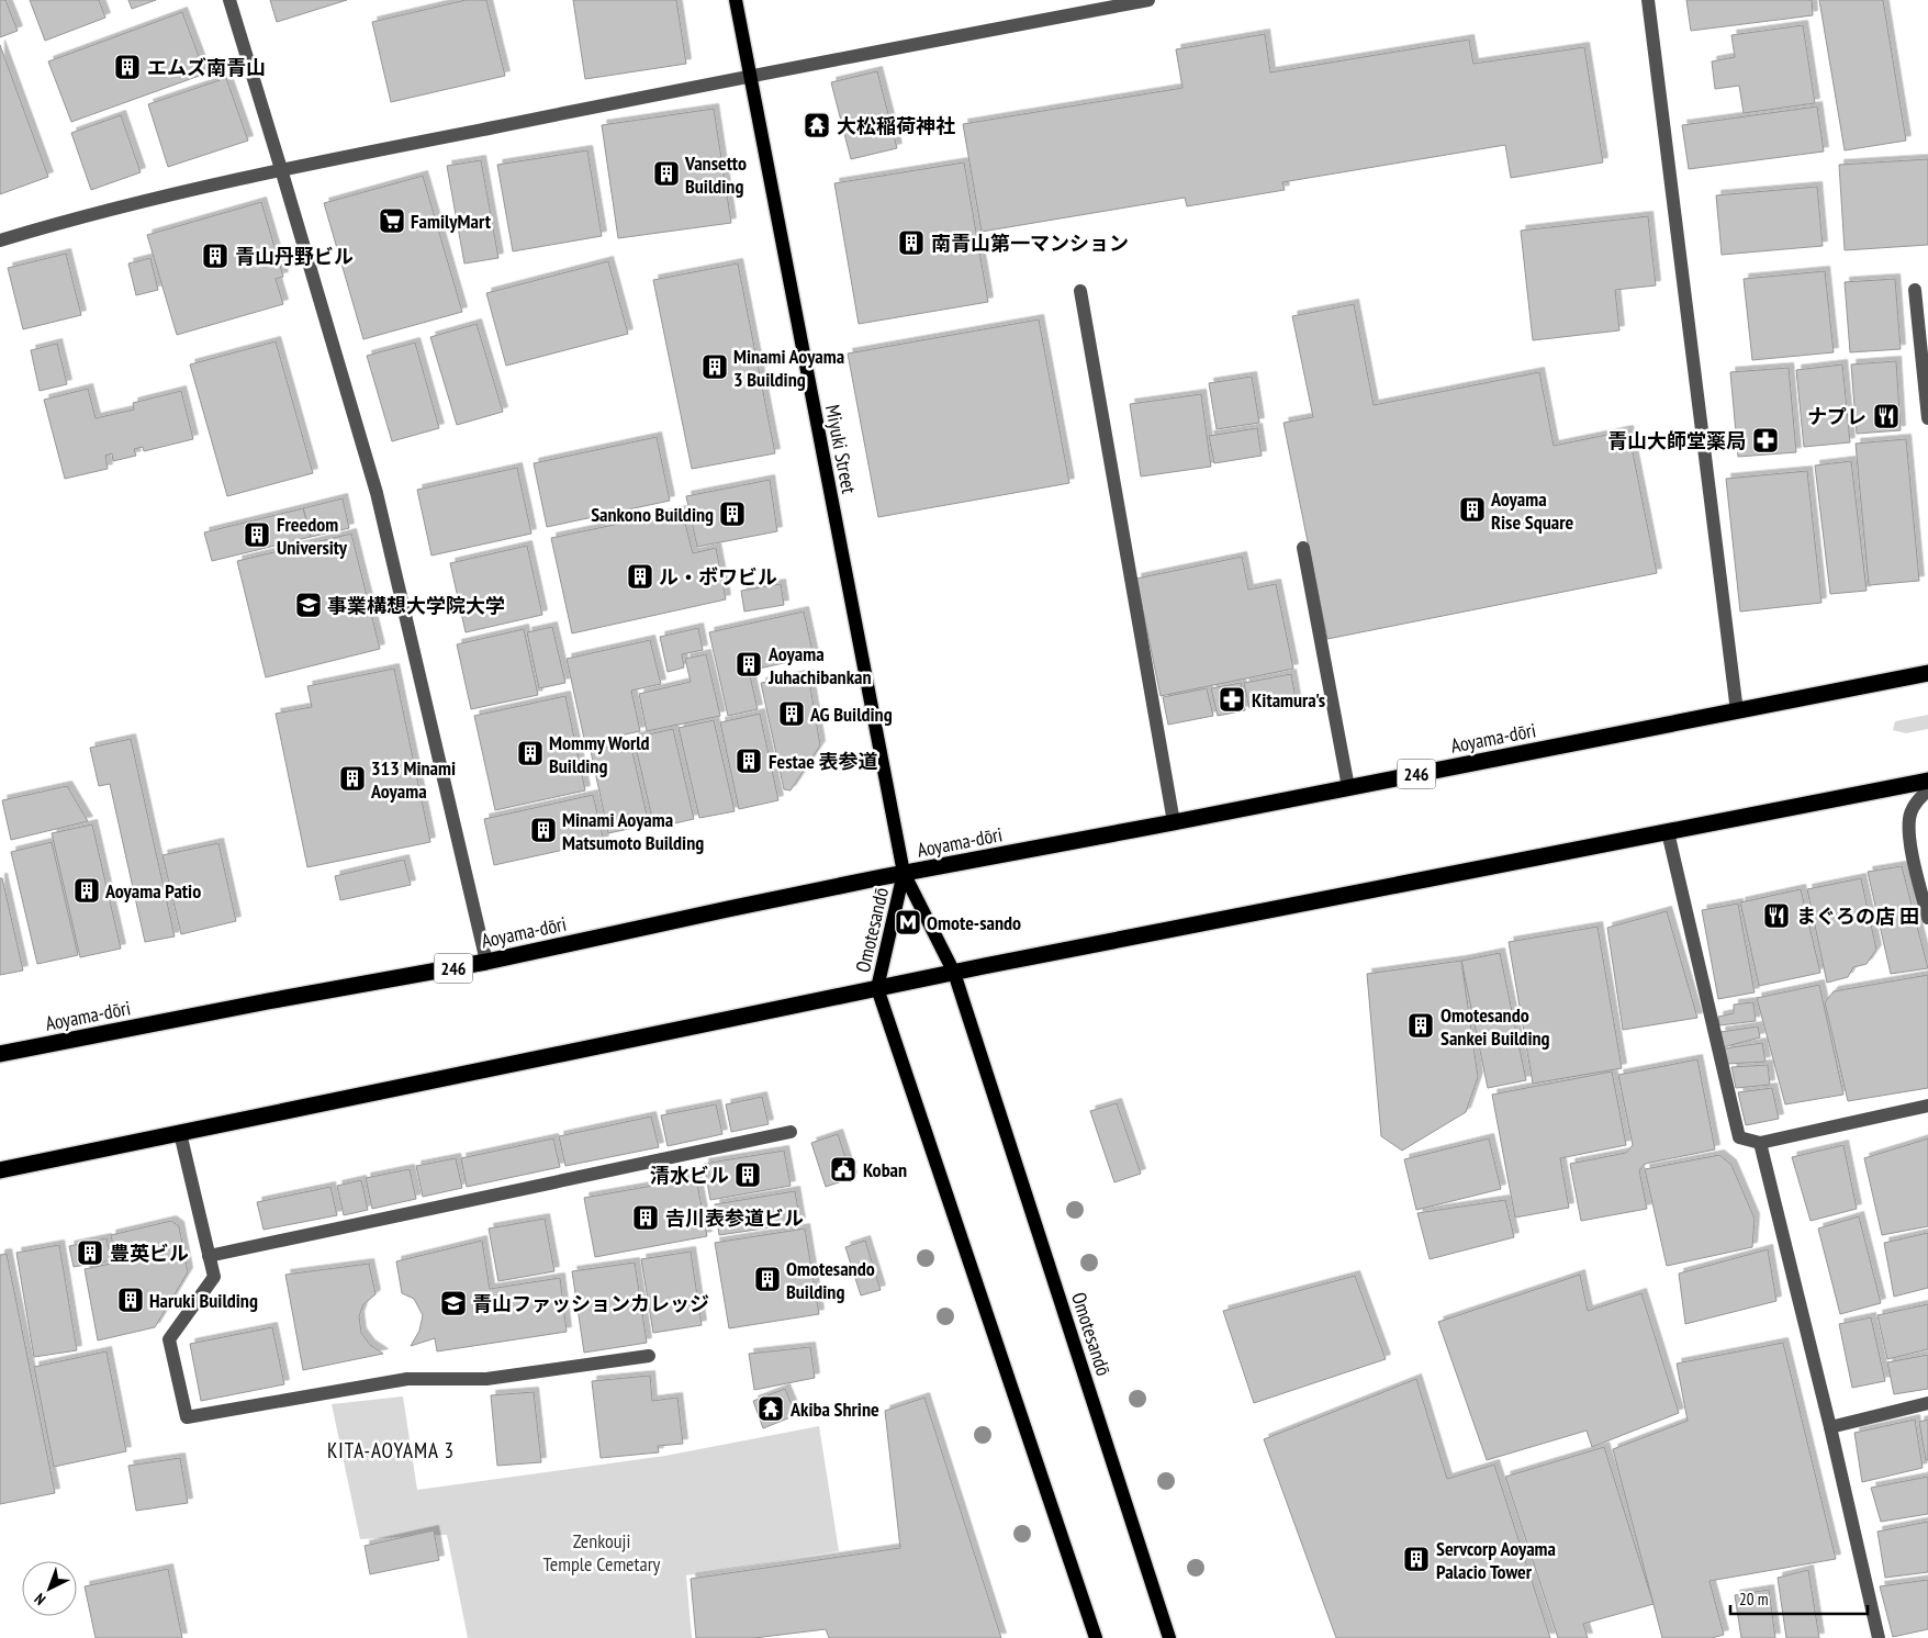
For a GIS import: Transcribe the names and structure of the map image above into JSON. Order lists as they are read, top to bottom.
{
  "streets": {
    "highway": ["Aoyama-dōri", "246"],
    "main road": ["Miyuki Street", "Omotesandō"]
  },
  "crossings": [
    ["Miyuki Street", "Aoyama-dōri"],
    ["Miyuki Street", "Omotesandō"],
    ["Aoyama-dōri", "Omotesandō"]
  ],
  "districts": ["KITA-AOYAMA 3"],
  "parks": ["Zenkouji Temple Cemetary"],
  "places": {
    "building": [
      "エムズ南青山",
      "Vansetto Building",
      "南青山第一マンション",
      "青山丹野ビル",
      "Minami Aoyama 3 Building",
      "Aoyama Rise Square",
      "Sankono Building",
      "Freedom University",
      "ル・ボワビル",
      "Aoyama Juhachibankan",
      "AG Building",
      "Mommy World Building",
      "Festae 表参道",
      "313 Minami Aoyama",
      "Minami Aoyama Matsumoto Building",
      "Aoyama Patio",
      "Omotesando Sankei Building",
      "清水ビル",
      "𠮷川表参道ビル",
      "豊英ビル",
      "Omotesando Building",
      "Haruki Building",
      "Servcorp Aoyama Palacio Tower"
    ],
    "temple": ["大松稲荷神社", "Akiba Shrine"],
    "supermarket": ["FamilyMart"],
    "restaurant": ["ナプレ", "まぐろの店 田"],
    "pharmacy": ["青山大師堂薬局", "Kitamura's"],
    "school or university": ["事業構想大学院大学", "青山ファッションカレッジ"],
    "metro station": ["Omote-sando"],
    "public building": ["Koban"]
  },
  "scale_bar": "20 m",
  "north": "bottom left"
}
